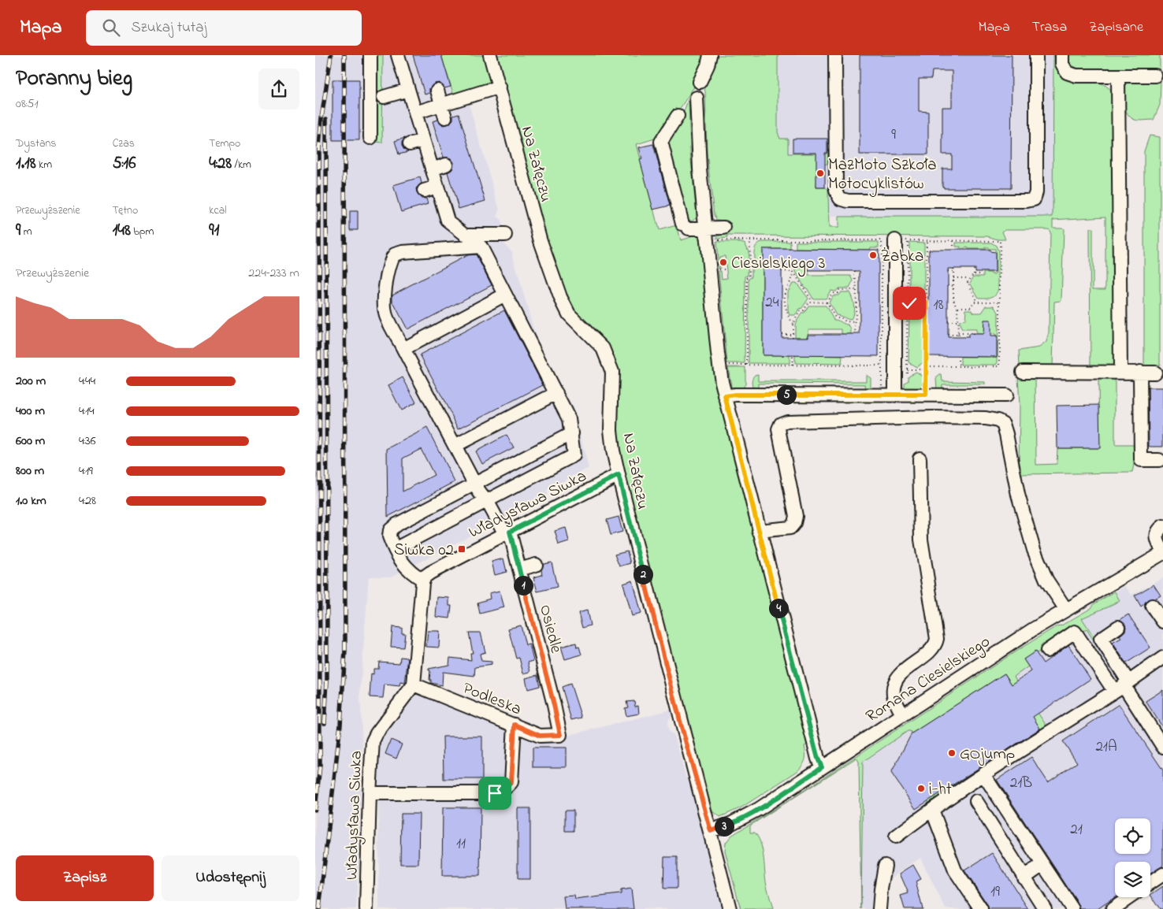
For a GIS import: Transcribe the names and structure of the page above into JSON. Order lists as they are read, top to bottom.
{
  "streets": {
    "street": [
      "Na Załęczu",
      "Władysława Siwka",
      "Osiedle",
      "Romana Ciesielskiego",
      "Podleska"
    ]
  },
  "crossings": [
    ["Na Załęczu", "Władysława Siwka"],
    ["Na Załęczu", "Romana Ciesielskiego"],
    ["Władysława Siwka", "Osiedle"],
    ["Władysława Siwka", "Podleska"],
    ["Osiedle", "Podleska"]
  ],
  "places": {
    "other": [
      "MazMoto Szkoła Motocyklistów",
      "Żabka",
      "Ciesielskiego 3",
      "GOjump",
      "i-ht"
    ],
    "transit": ["Siwka 02"]
  },
  "house_numbers": [
    "9",
    "24",
    "18",
    "21A",
    "21B",
    "21",
    "11",
    "19"
  ],
  "page": {
    "header": "Mapa",
    "search": "Szukaj tutaj",
    "nav": ["Mapa", "Trasa", "Zapisane"],
    "heading": ["Poranny bieg", "08:51"],
    "stats": [
      ["Dystans", "1.18 km"],
      ["Czas", "5:16"],
      ["Tempo", "4:28 /km"],
      ["Przewyższenie", "9 m"],
      ["Tętno", "148 bpm"],
      ["kcal", "91"]
    ],
    "chart": ["Przewyższenie", "224–233 m"],
    "list": [
      {
        "name": "200 m",
        "note": "4:44"
      },
      {
        "name": "400 m",
        "note": "4:14"
      },
      {
        "name": "600 m",
        "note": "4:36"
      },
      {
        "name": "800 m",
        "note": "4:19"
      },
      {
        "name": "1.0 km",
        "note": "4:28"
      }
    ],
    "pins": [
      "5",
      "2",
      "1",
      "4",
      "3"
    ],
    "buttons": ["Zapisz", "Udostępnij"]
  }
}
